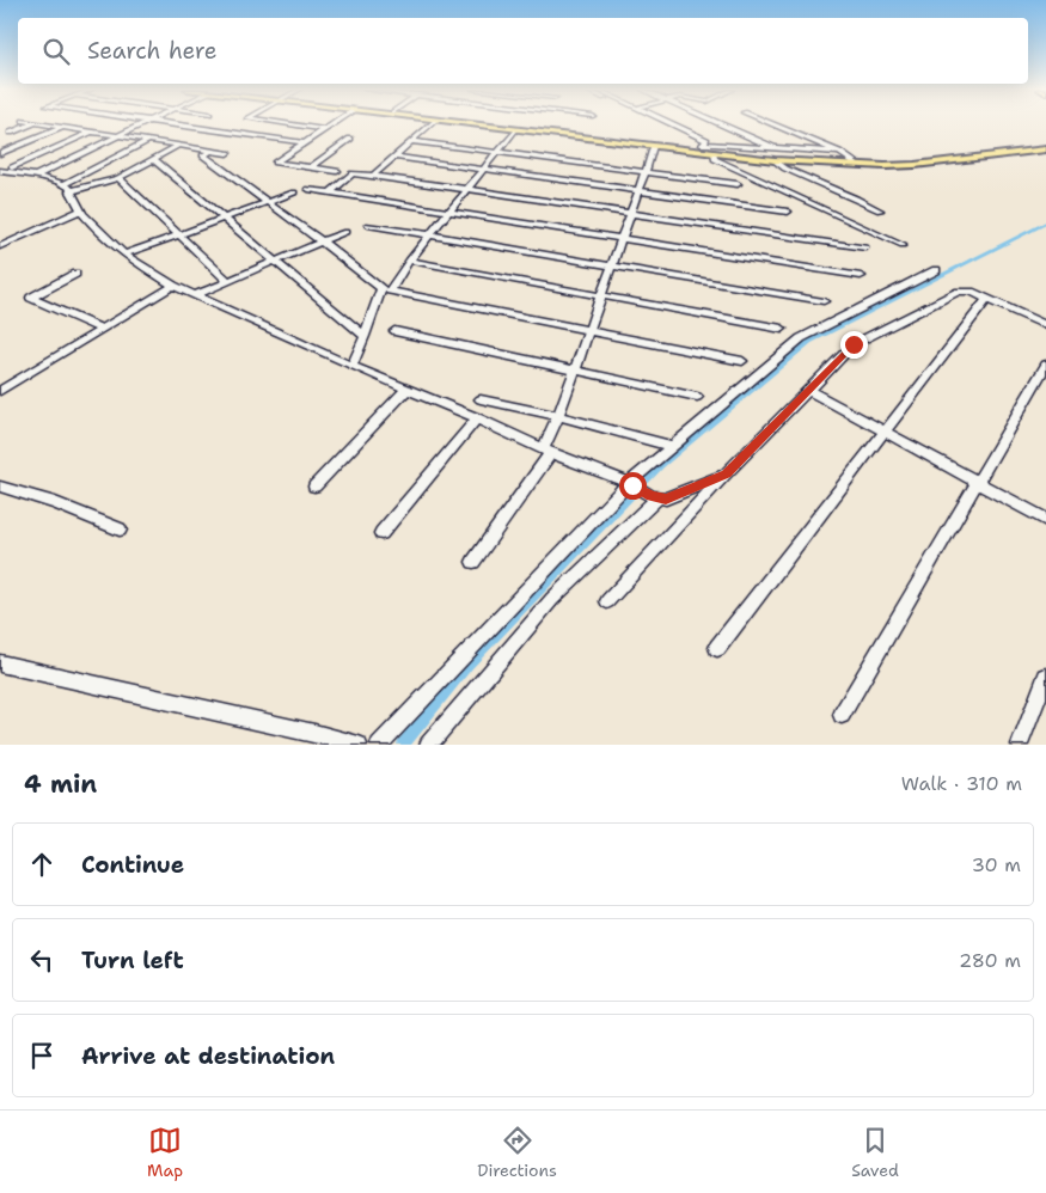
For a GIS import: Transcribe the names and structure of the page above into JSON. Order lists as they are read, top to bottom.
{
  "page": {
    "search": "Search here",
    "heading": ["4 min", "Walk · 310 m"],
    "list": [
      ["Continue", "30 m"],
      ["Turn left", "280 m"],
      "Arrive at destination"
    ],
    "nav": ["Map", "Directions", "Saved"]
  }
}
